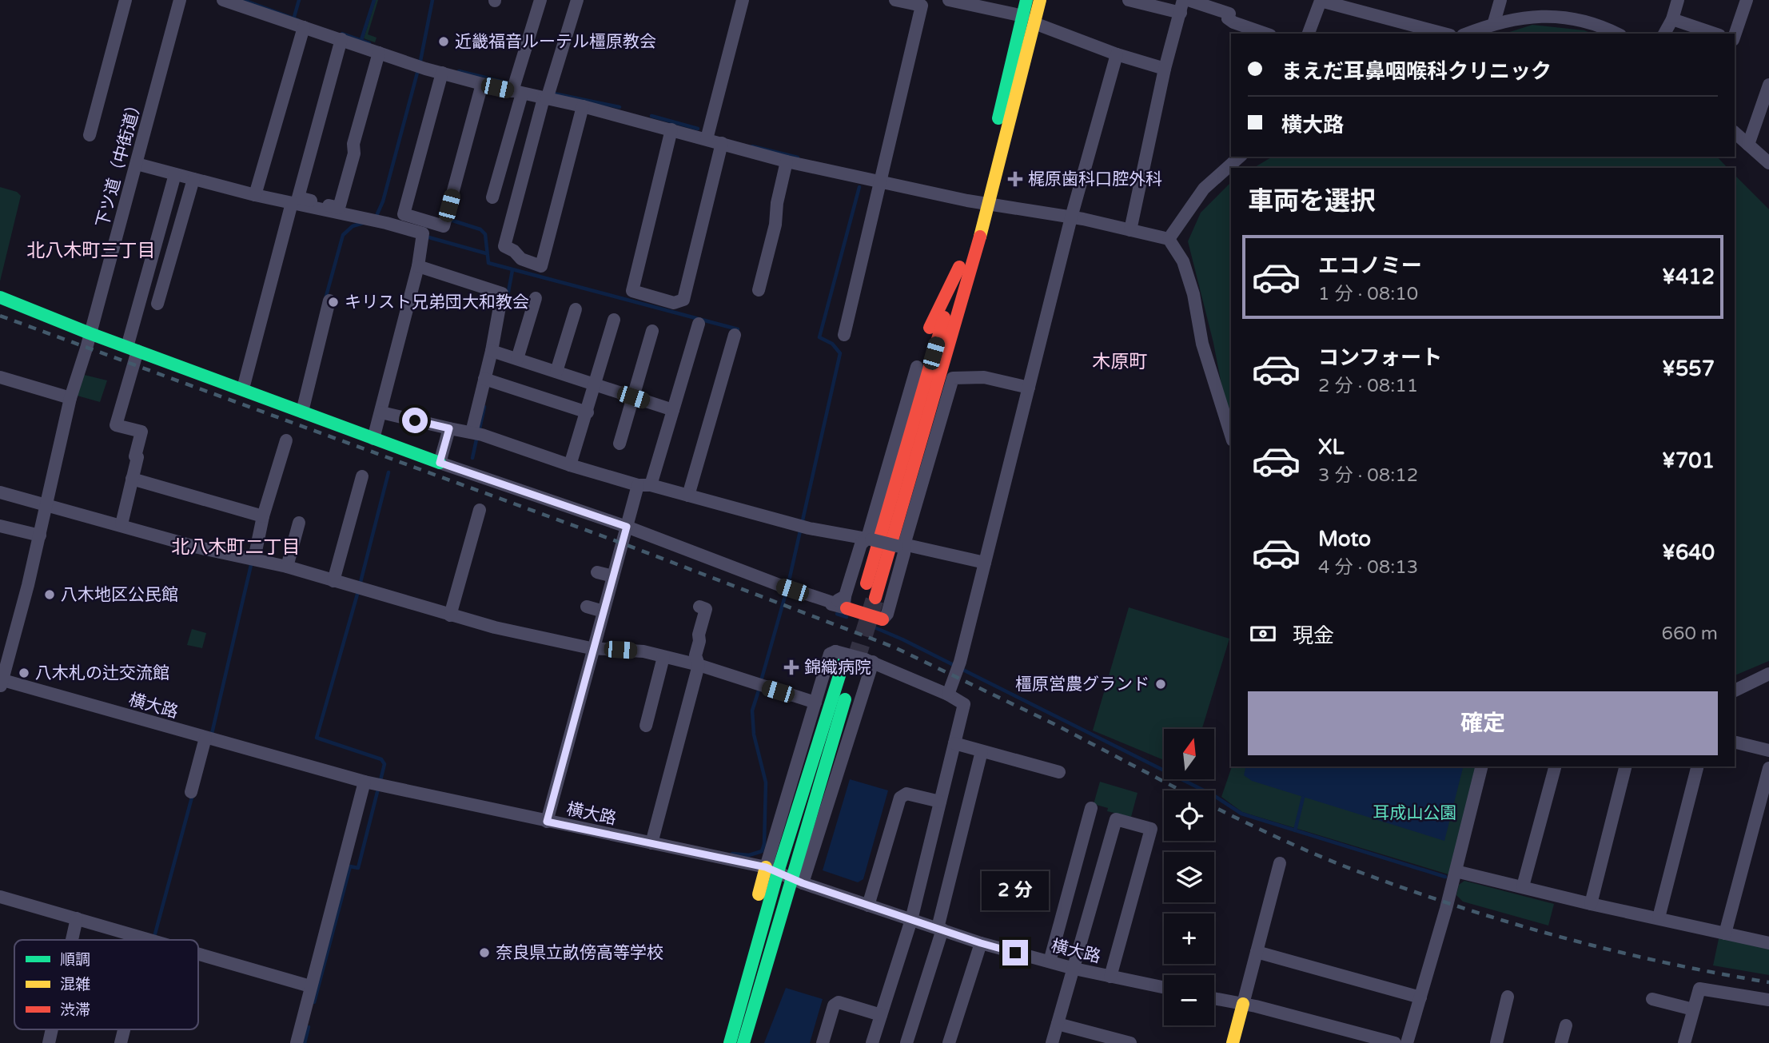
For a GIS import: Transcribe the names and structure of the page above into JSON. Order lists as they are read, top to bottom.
{
  "streets": {
    "street": ["下ツ道（中街道）", "横大路"]
  },
  "crossings": [
    ["下ツ道（中街道）", "横大路"]
  ],
  "districts": ["北八木町三丁目", "木原町", "北八木町二丁目"],
  "parks": ["耳成山公園"],
  "places": {
    "other": [
      "近畿福音ルーテル橿原教会",
      "キリスト兄弟団大和教会",
      "八木地区公民館",
      "八木札の辻交流館",
      "橿原営農グランド",
      "奈良県立畝傍高等学校"
    ],
    "health": ["梶原歯科口腔外科", "錦織病院"]
  },
  "legend": ["順調", "混雑", "渋滞"],
  "north": "top",
  "page": {
    "banner": ["まえだ耳鼻咽喉科クリニック", "横大路"],
    "heading": "車両を選択",
    "list": [
      {
        "name": "エコノミー",
        "note": "1 分 · 08:10",
        "value": "¥412"
      },
      {
        "name": "コンフォート",
        "note": "2 分 · 08:11",
        "value": "¥557"
      },
      {
        "name": "XL",
        "note": "3 分 · 08:12",
        "value": "¥701"
      },
      {
        "name": "Moto",
        "note": "4 分 · 08:13",
        "value": "¥640"
      }
    ],
    "pay": ["現金", "660 m"],
    "buttons": "確定",
    "map_buttons": ["+", "−"],
    "bubble": "2 分"
  }
}
